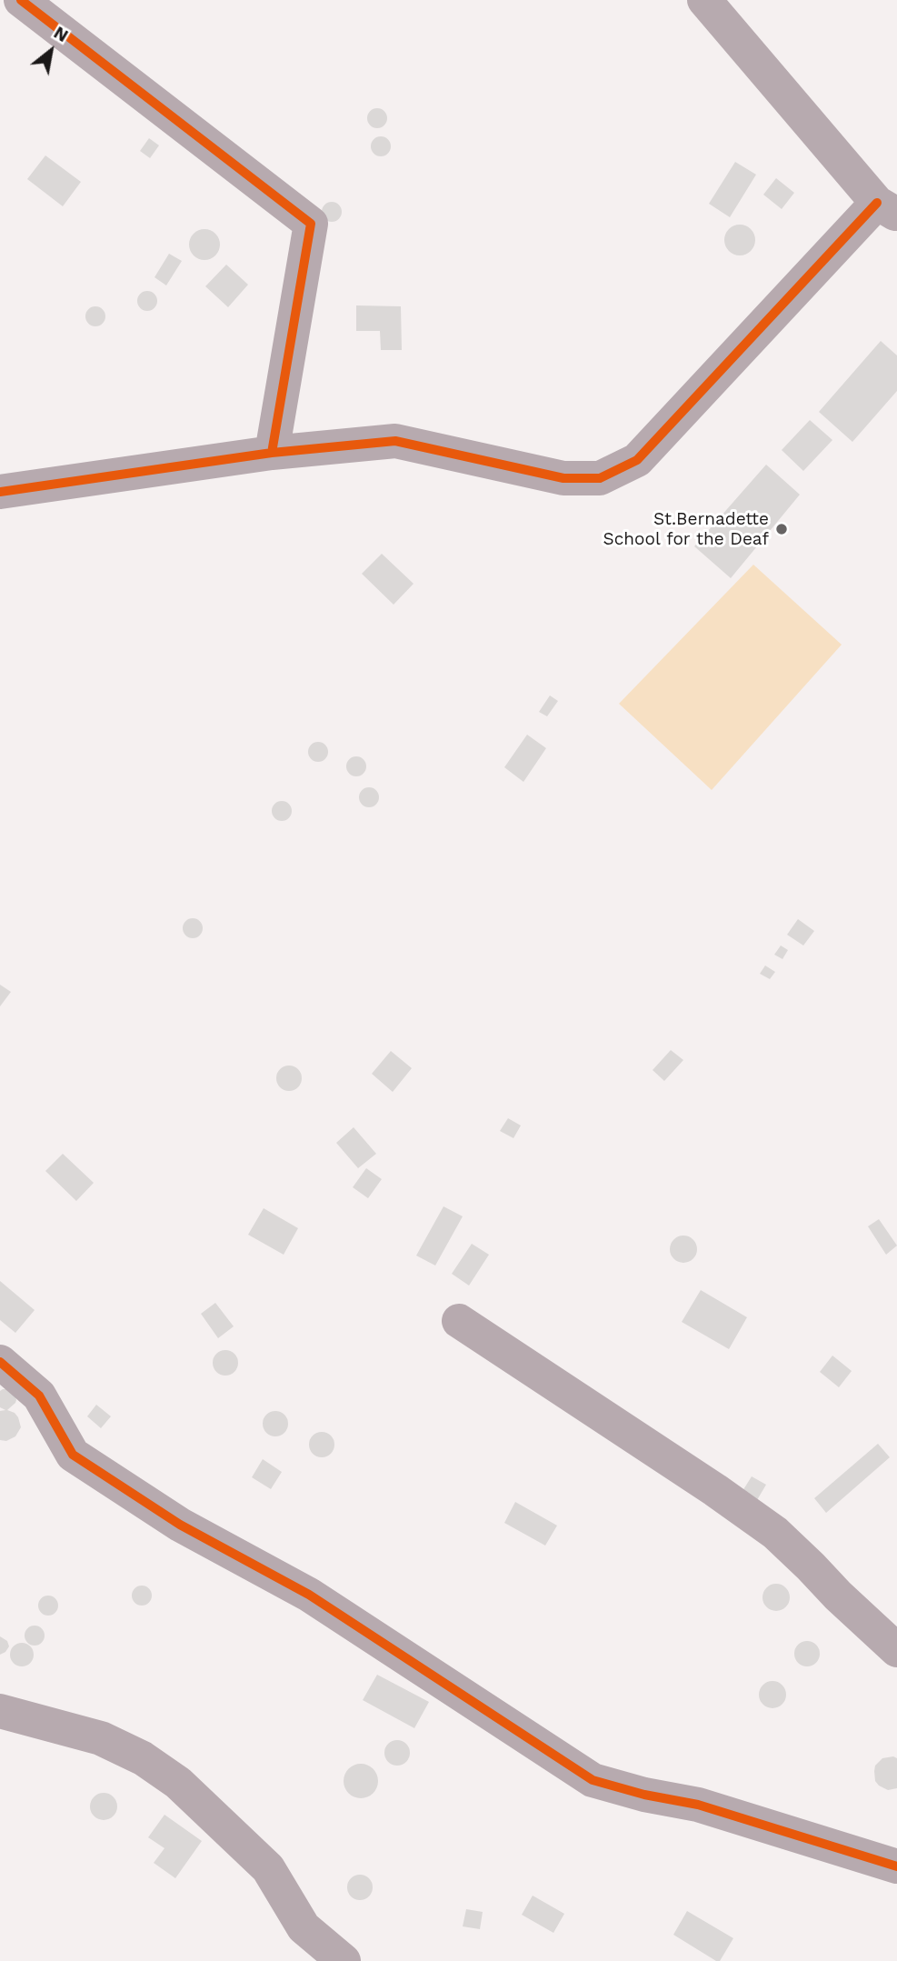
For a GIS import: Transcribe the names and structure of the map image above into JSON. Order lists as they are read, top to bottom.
{
  "places": ["St.Bernadette School for the Deaf"],
  "north": "top right"
}
